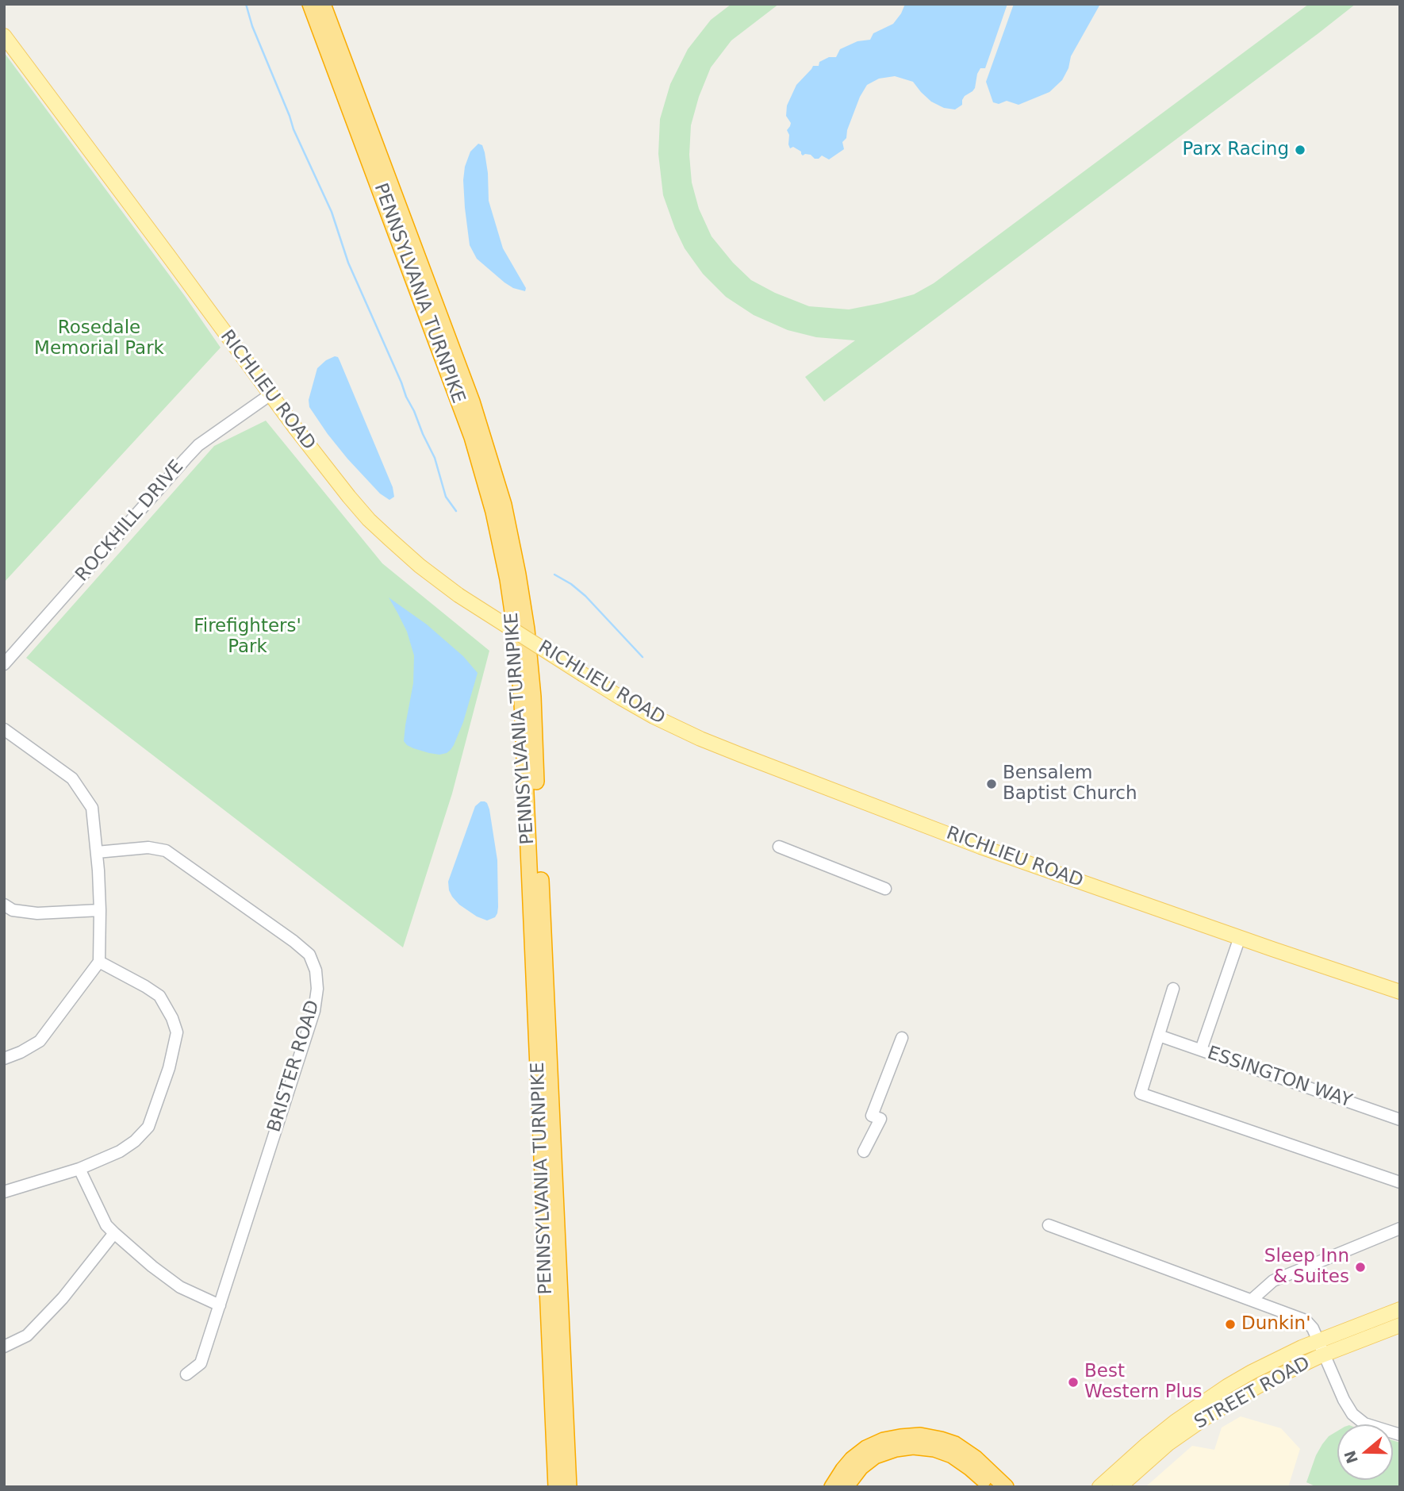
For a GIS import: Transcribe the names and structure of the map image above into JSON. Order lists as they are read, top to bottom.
{
  "streets": {
    "highway": ["PENNSYLVANIA TURNPIKE"],
    "main road": ["RICHLIEU ROAD", "STREET ROAD"],
    "street": ["ROCKHILL DRIVE", "BRISTER ROAD", "ESSINGTON WAY"]
  },
  "crossings": [
    ["RICHLIEU ROAD", "ROCKHILL DRIVE"]
  ],
  "parks": ["Rosedale Memorial Park", "Firefighters' Park"],
  "places": [
    "Parx Racing",
    "Bensalem Baptist Church",
    "Sleep Inn & Suites",
    "Dunkin'",
    "Best Western Plus"
  ],
  "north": "left"
}
